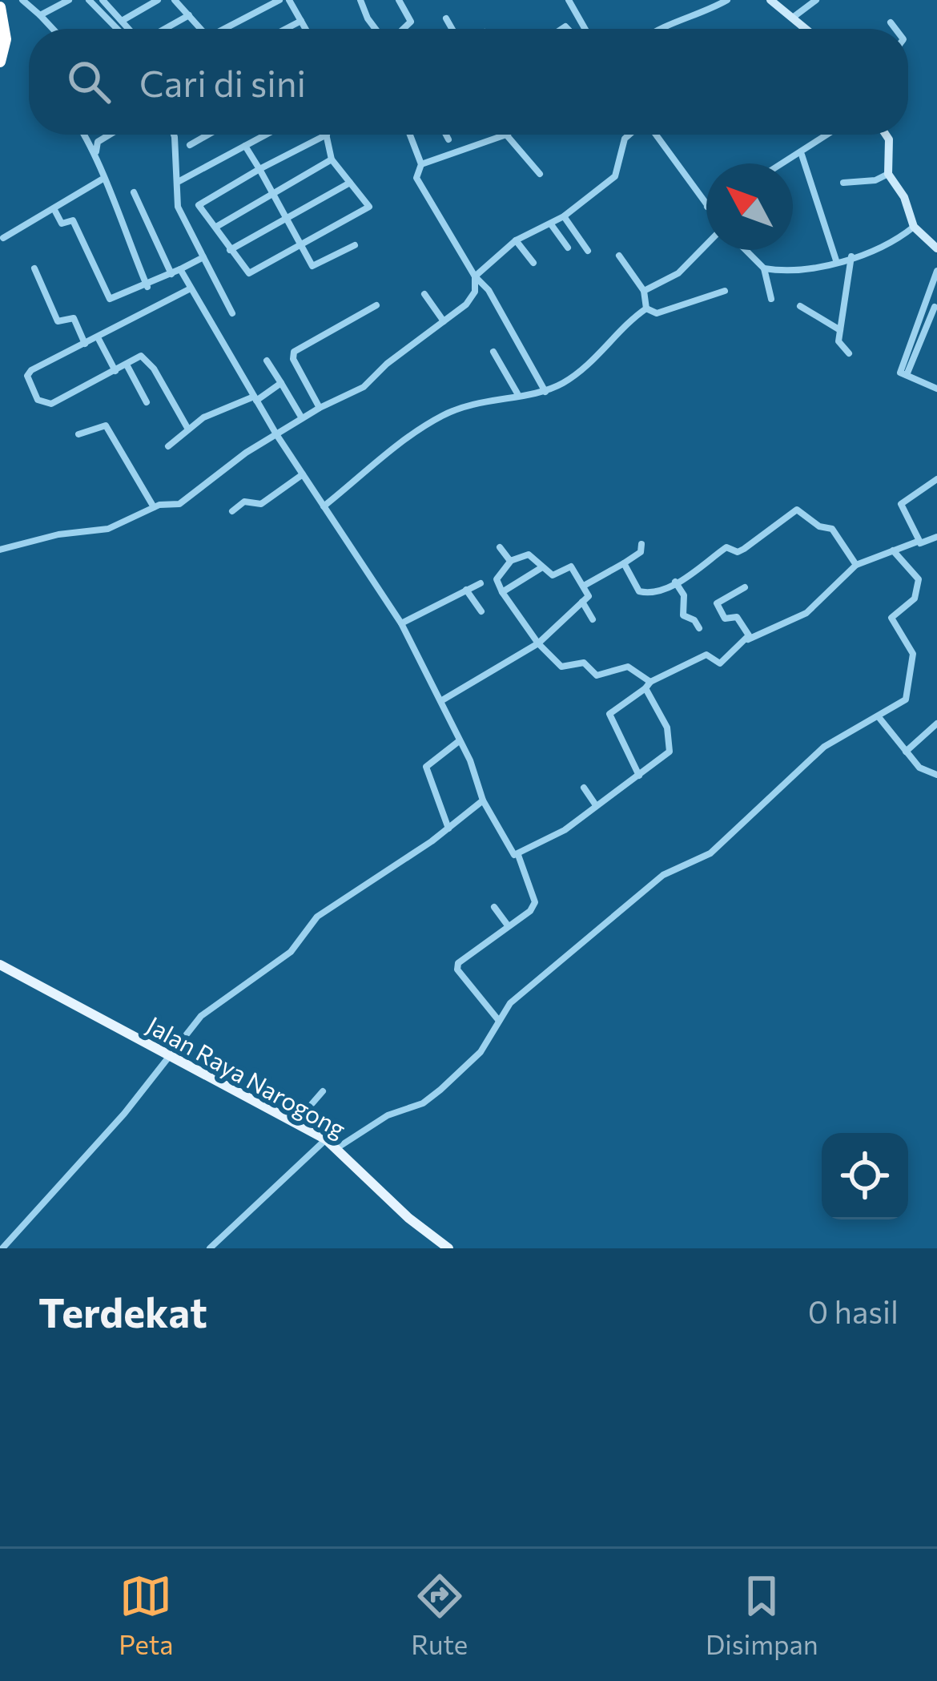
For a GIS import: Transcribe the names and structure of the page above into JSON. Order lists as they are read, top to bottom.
{
  "streets": {
    "main road": ["Jalan Raya Narogong"]
  },
  "north": "top left",
  "page": {
    "search": "Cari di sini",
    "heading": ["Terdekat", "0 hasil"],
    "nav": ["Peta", "Rute", "Disimpan"]
  }
}
